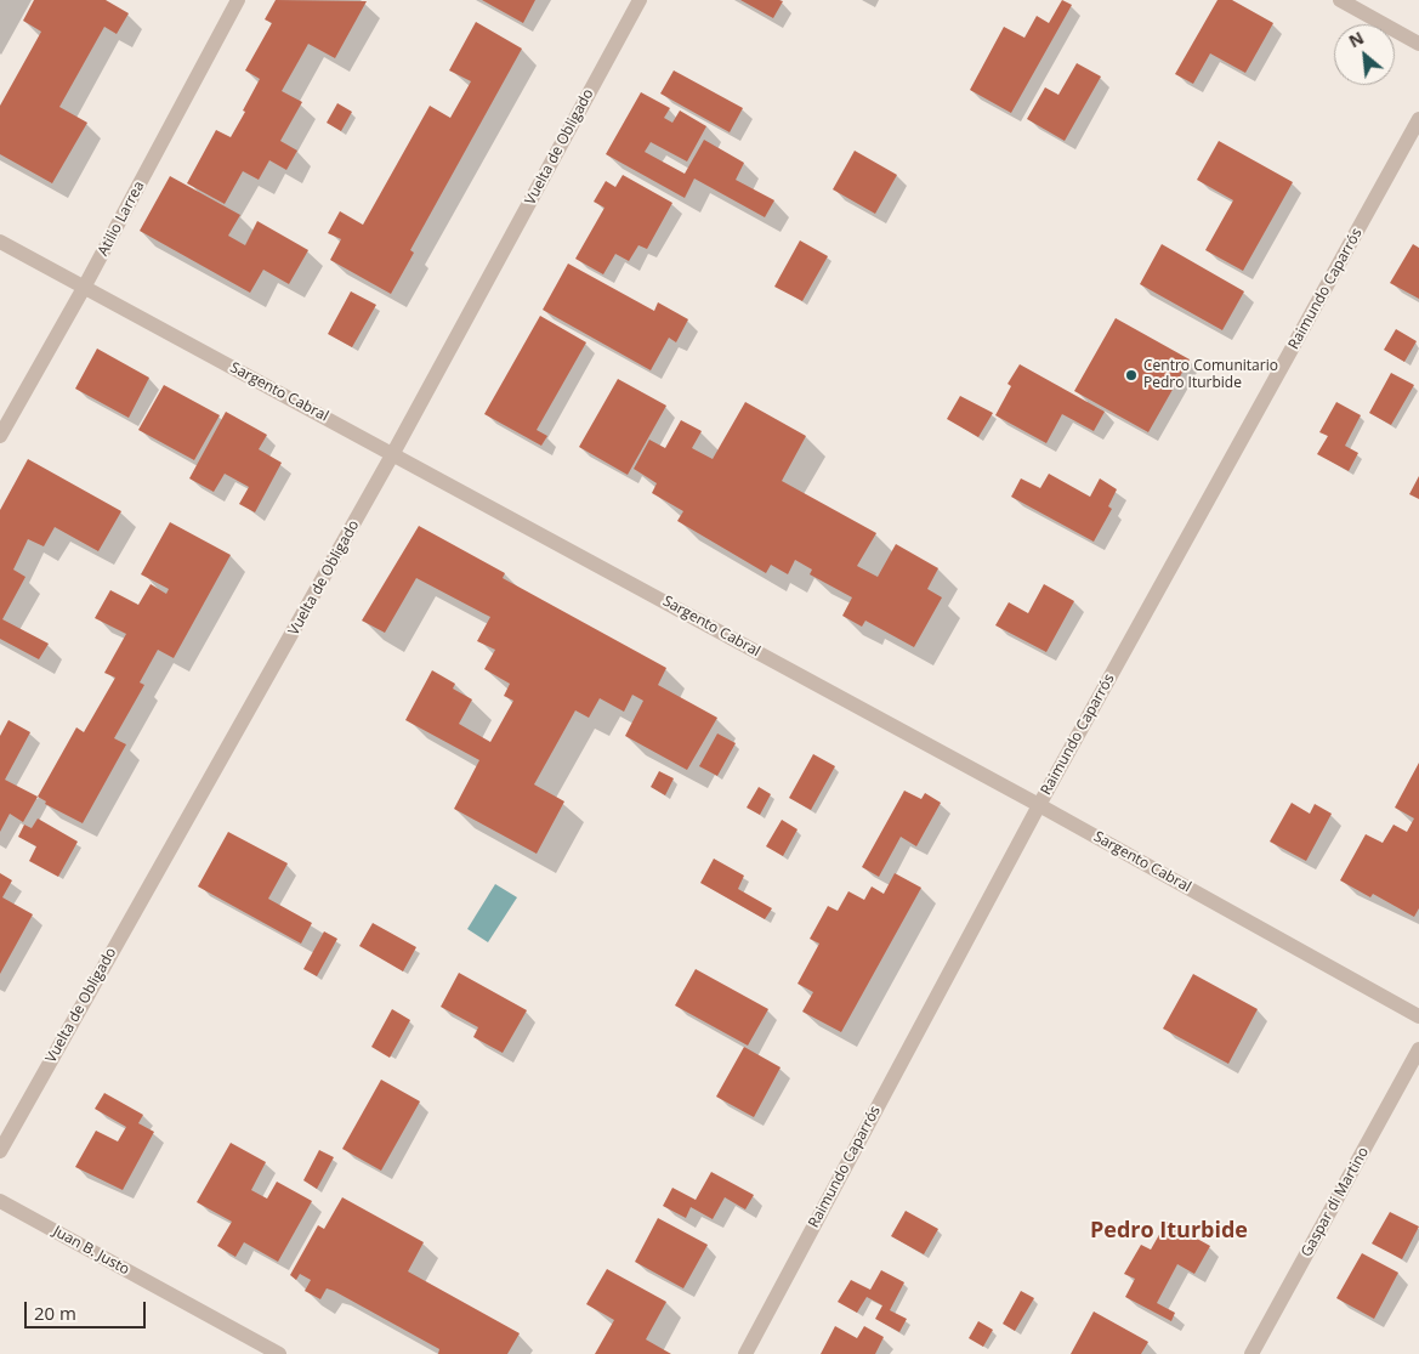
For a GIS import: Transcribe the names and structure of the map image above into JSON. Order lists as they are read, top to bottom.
{
  "streets": {
    "street": [
      "Vuelta de Obligado",
      "Atilio Larrea",
      "Raimundo Caparrós",
      "Sargento Cabral",
      "Gaspar di Martino",
      "Juan B. Justo"
    ]
  },
  "crossings": [
    ["Vuelta de Obligado", "Sargento Cabral"],
    ["Atilio Larrea", "Sargento Cabral"],
    ["Raimundo Caparrós", "Sargento Cabral"]
  ],
  "districts": ["Pedro Iturbide"],
  "places": ["Centro Comunitario Pedro Iturbide"],
  "scale_bar": "20 m",
  "north": "top left"
}
